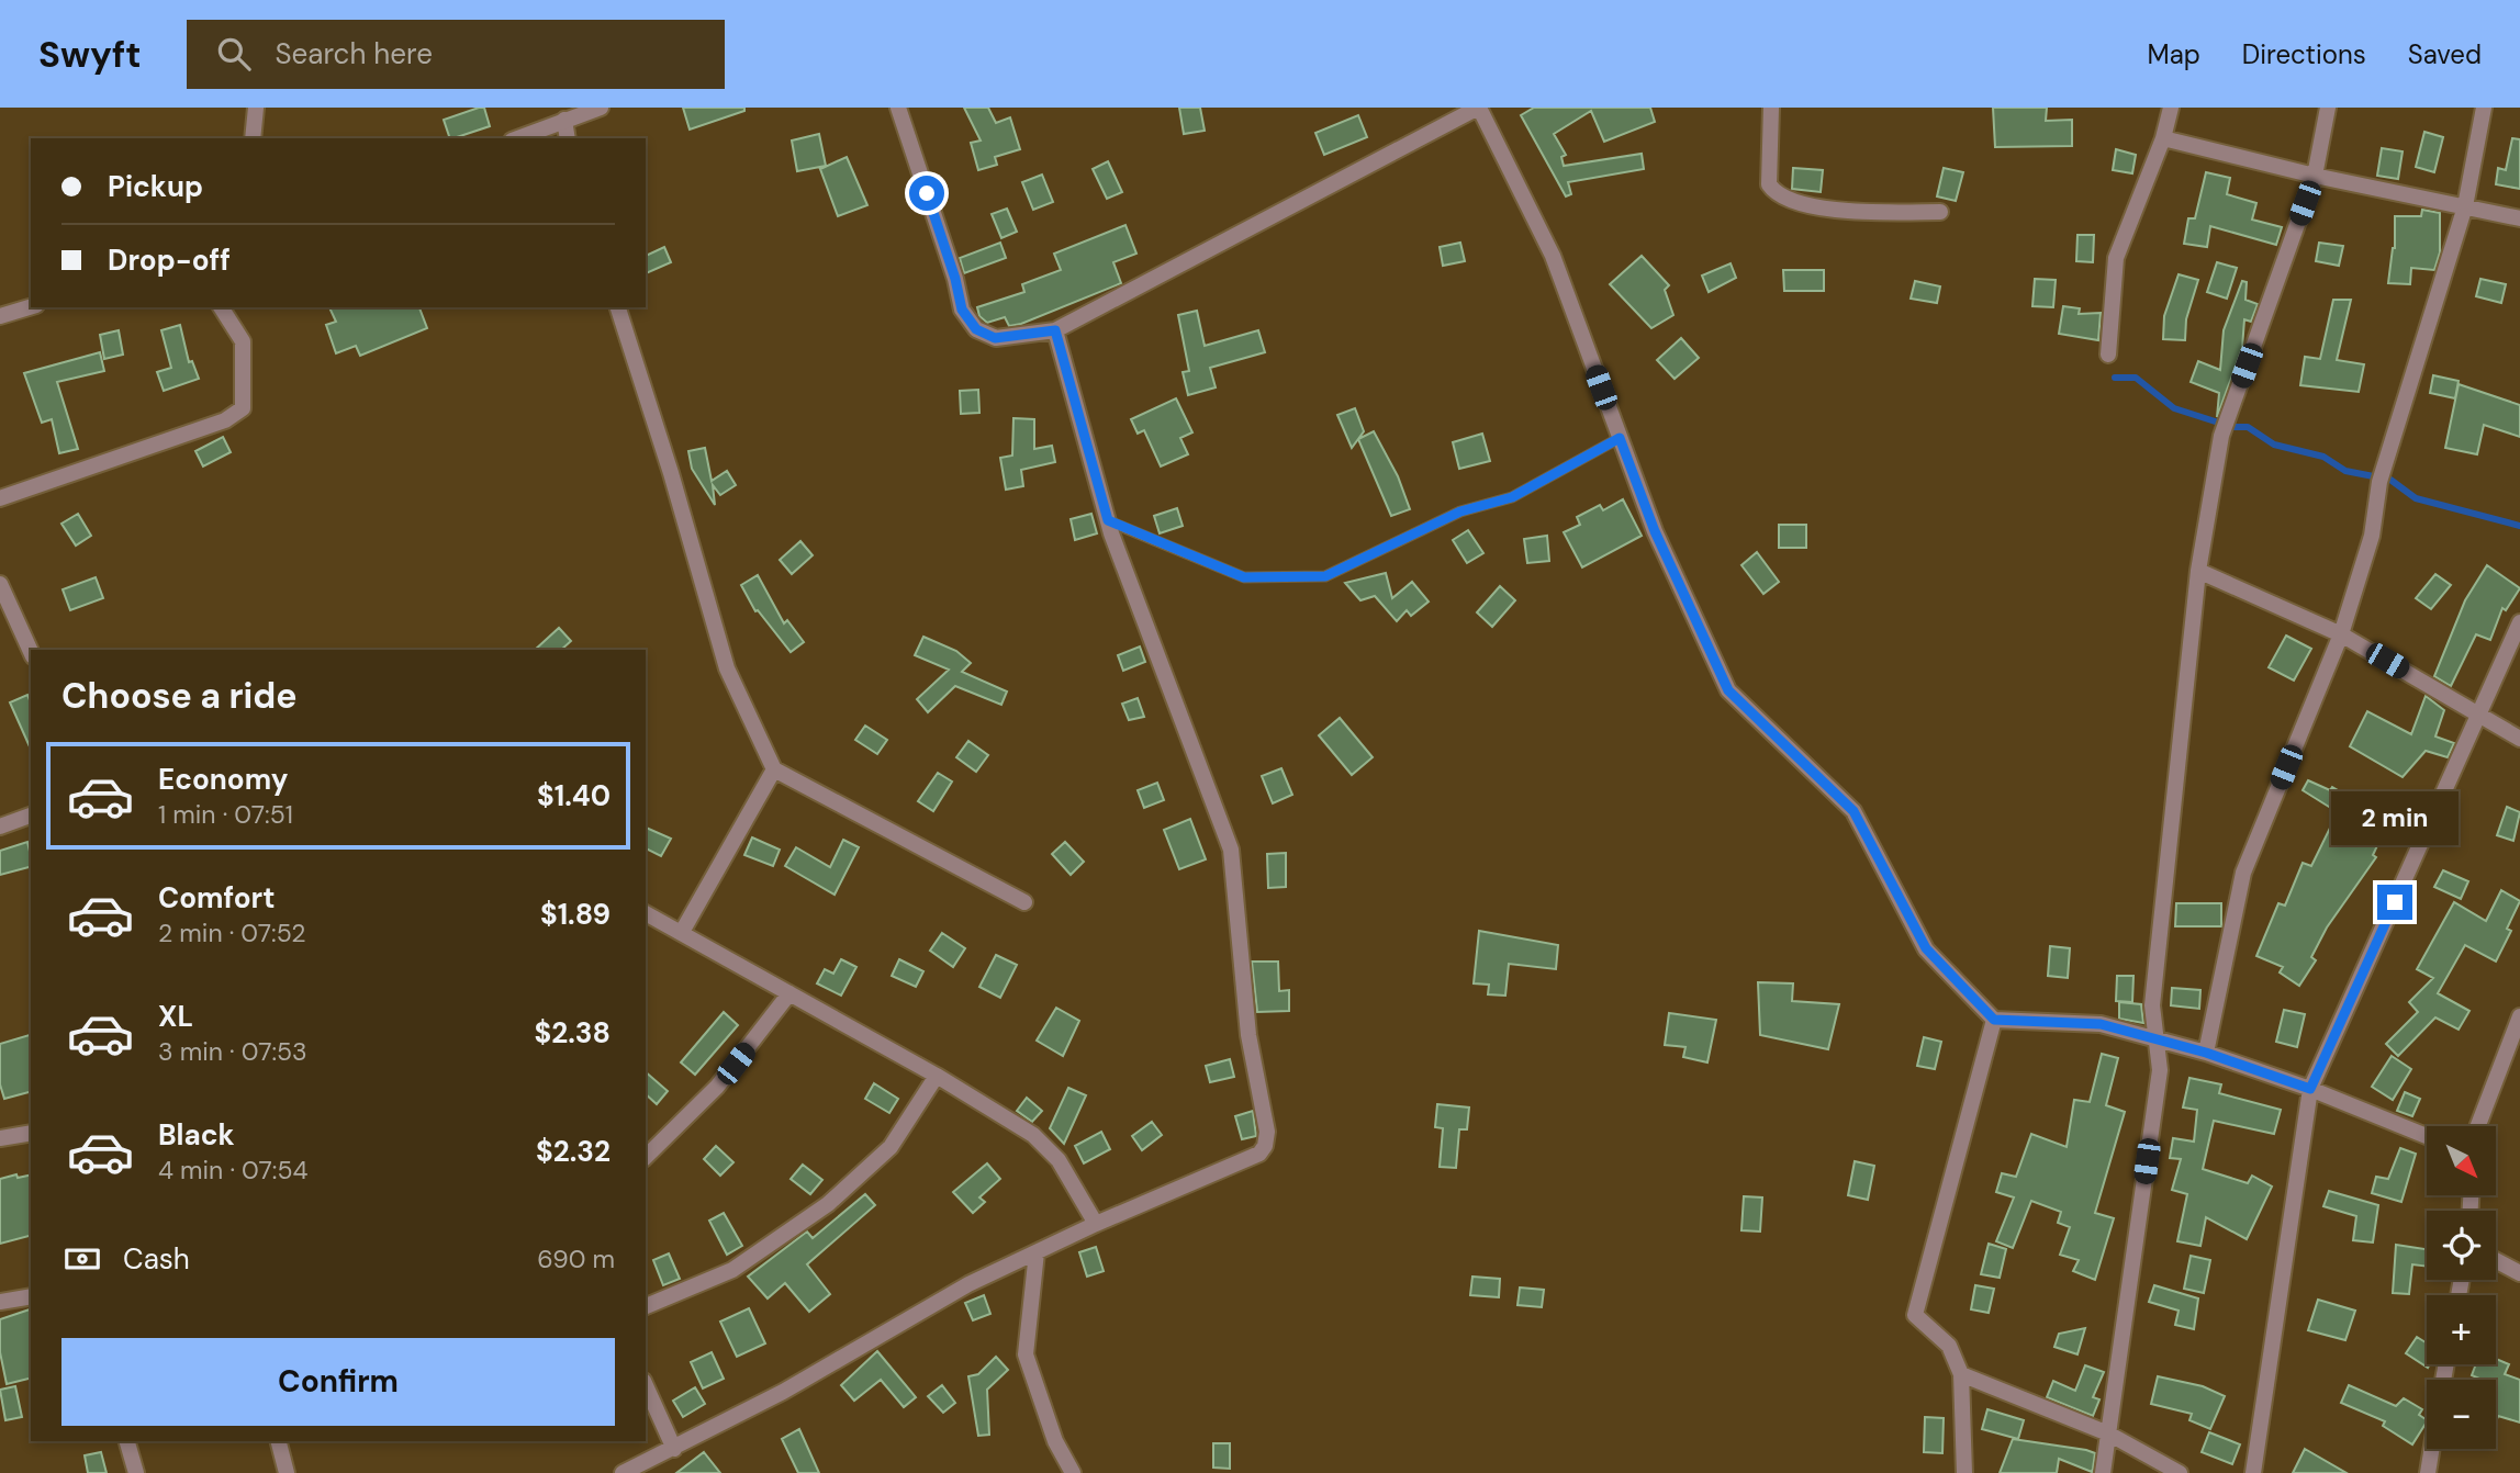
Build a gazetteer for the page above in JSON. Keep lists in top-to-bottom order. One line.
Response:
{"north":"bottom right","page":{"header":"Swyft","search":"Search here","nav":["Map","Directions","Saved"],"banner":["Pickup","Drop-off"],"heading":"Choose a ride","list":[{"name":"Economy","note":"1 min · 07:51","value":"$1.40"},{"name":"Comfort","note":"2 min · 07:52","value":"$1.89"},{"name":"XL","note":"3 min · 07:53","value":"$2.38"},{"name":"Black","note":"4 min · 07:54","value":"$2.32"}],"bubble":"2 min","map_buttons":["+","−"],"pay":["Cash","690 m"],"buttons":"Confirm"}}
